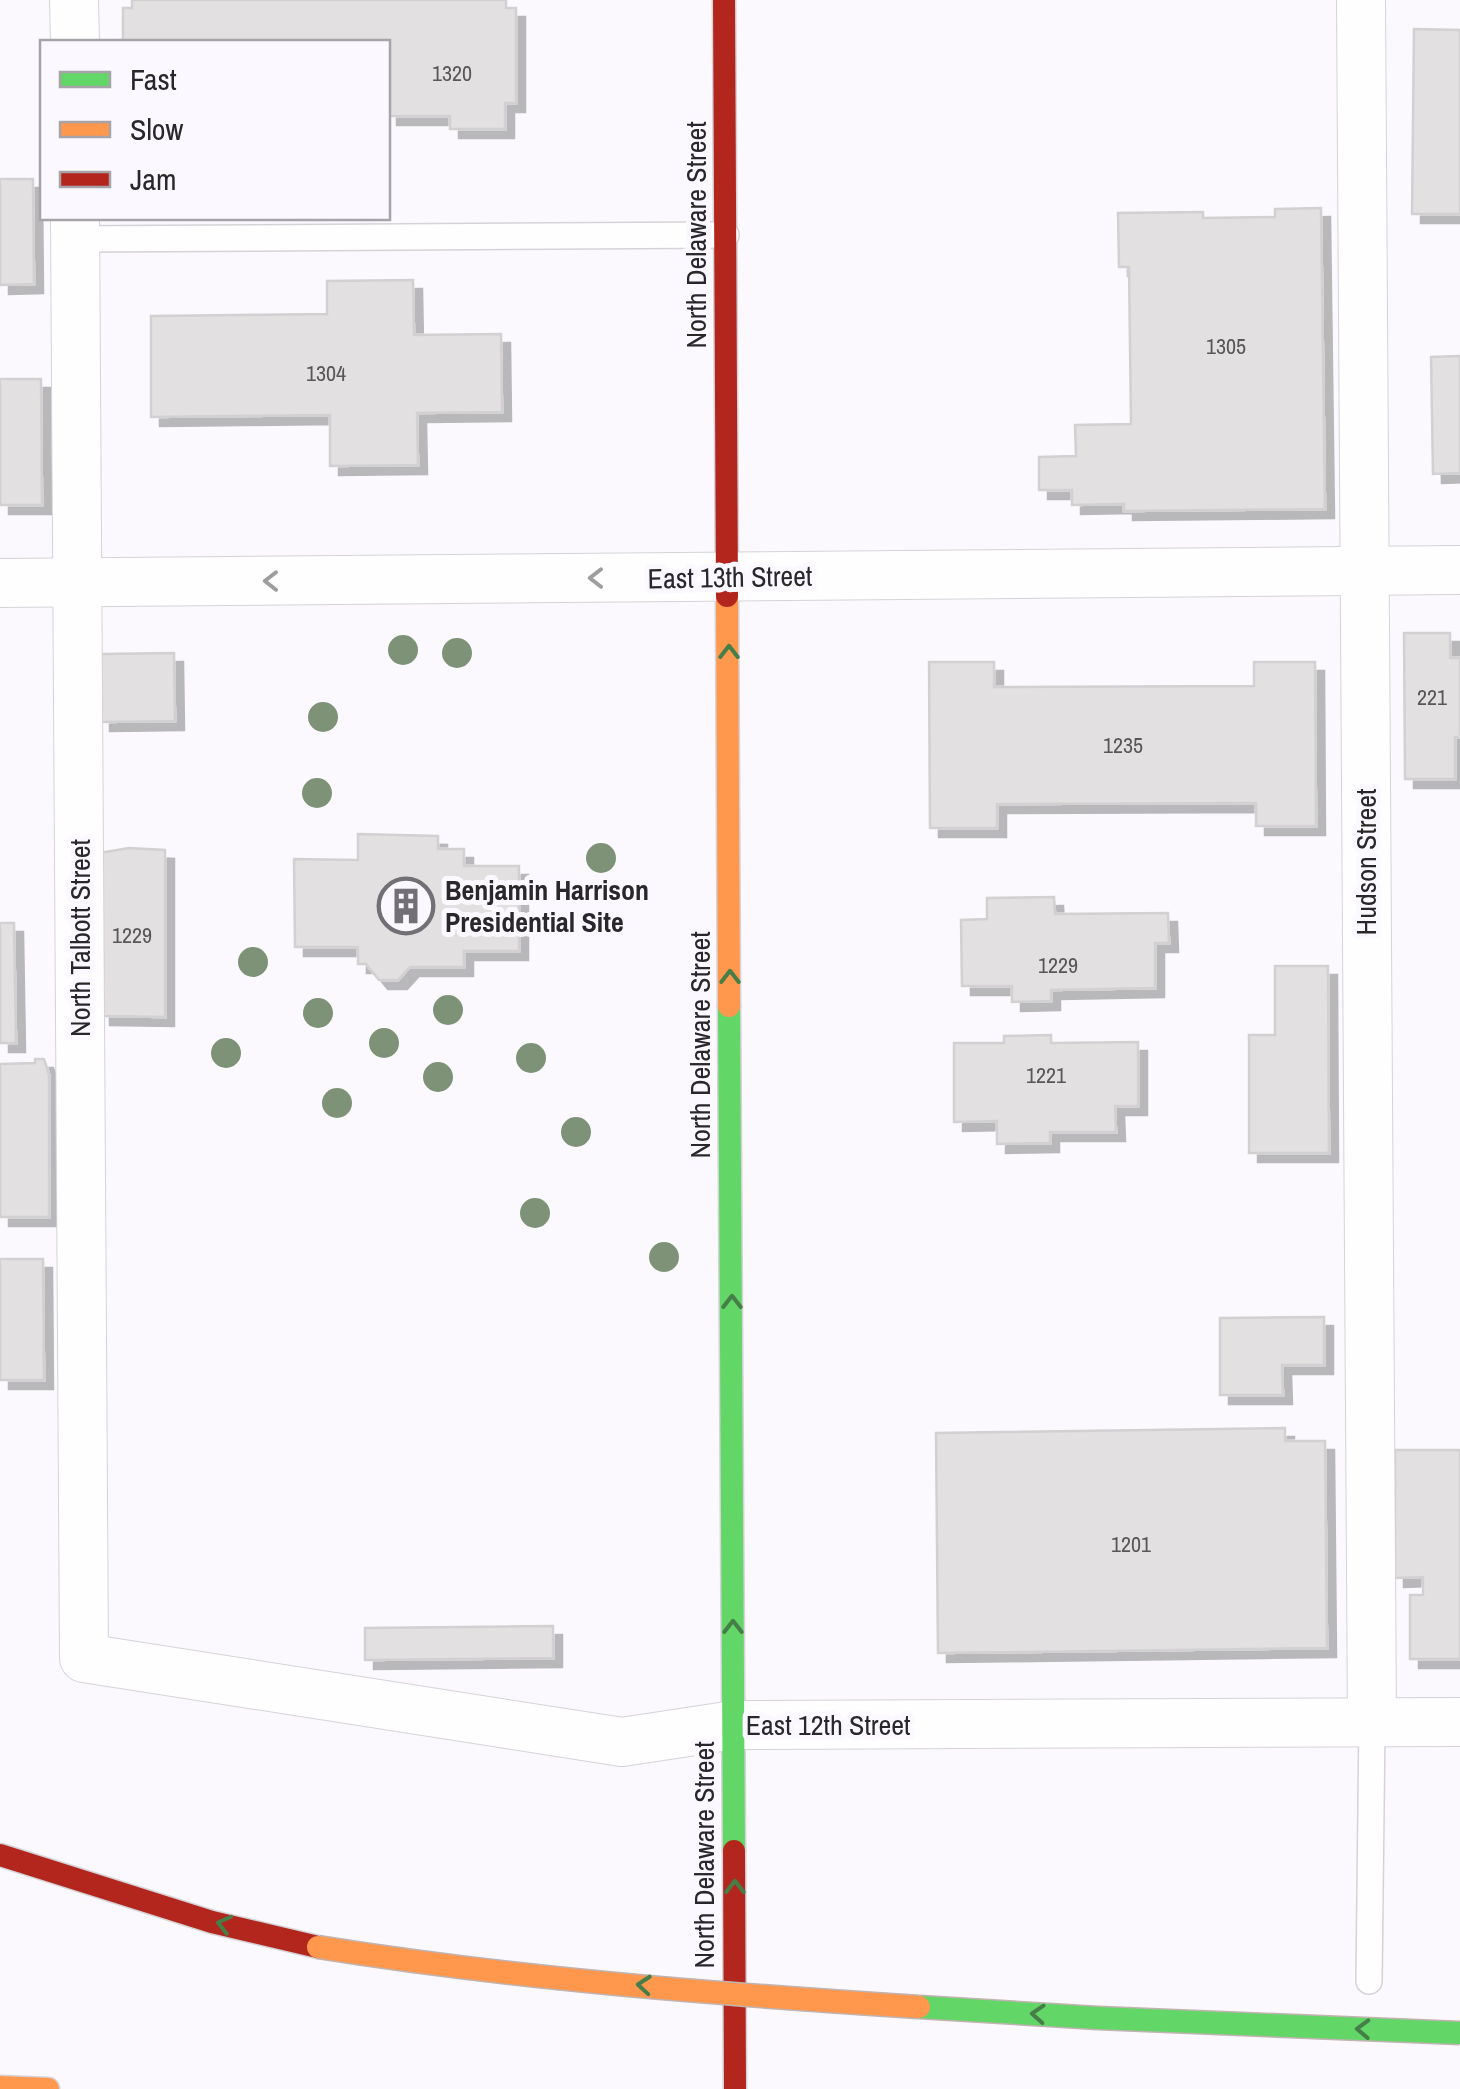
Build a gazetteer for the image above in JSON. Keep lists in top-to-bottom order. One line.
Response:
{"streets":{"main road":["North Delaware Street"],"street":["East 13th Street","Hudson Street","North Talbott Street","East 12th Street"]},"crossings":[["North Delaware Street","East 13th Street"],["North Delaware Street","East 12th Street"],["East 13th Street","Hudson Street"],["East 13th Street","North Talbott Street"],["Hudson Street","East 12th Street"],["North Talbott Street","East 12th Street"]],"one_way":["North Delaware Street","East 13th Street"],"places":{"building":["Benjamin Harrison Presidential Site"]},"house_numbers":["1320","1305","1304","221","1235","1229","1229","1221","1201"],"legend":["Fast","Slow","Jam"]}
